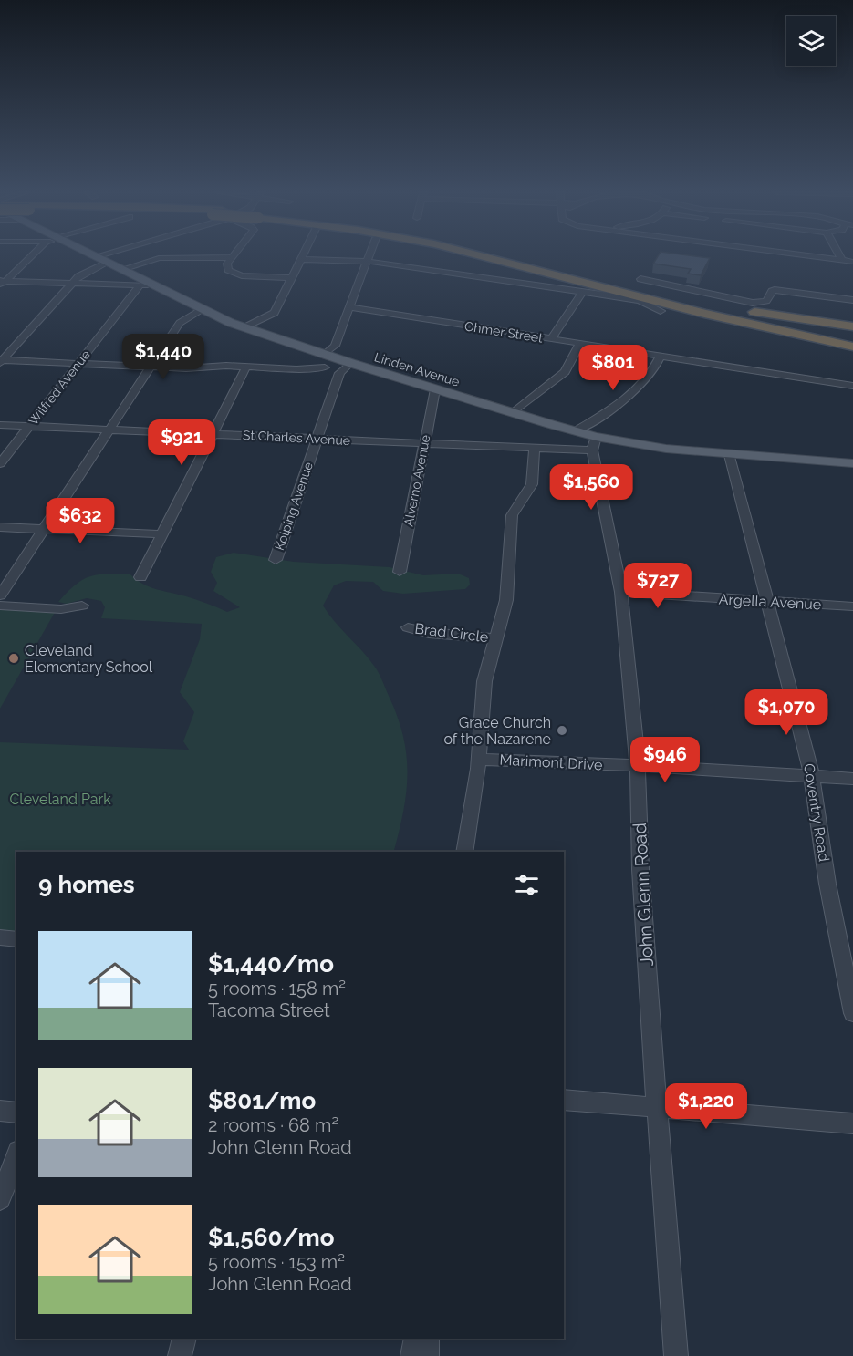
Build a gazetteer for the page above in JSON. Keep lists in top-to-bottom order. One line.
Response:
{"streets":{"main road":["Linden Avenue"],"street":["Ohmer Street","Wilfred Avenue","St Charles Avenue","Alverno Avenue","Kolping Avenue","Argella Avenue","Brad Circle","Marimont Drive","Coventry Road","John Glenn Road"]},"crossings":[["Linden Avenue","Alverno Avenue"],["Linden Avenue","Kolping Avenue"],["Linden Avenue","Coventry Road"],["Linden Avenue","John Glenn Road"],["Wilfred Avenue","St Charles Avenue"],["St Charles Avenue","Alverno Avenue"],["St Charles Avenue","Kolping Avenue"],["St Charles Avenue","John Glenn Road"],["Argella Avenue","Coventry Road"],["Argella Avenue","John Glenn Road"],["Marimont Drive","Coventry Road"],["Marimont Drive","John Glenn Road"]],"parks":["Cleveland Park"],"places":["Cleveland Elementary School","Grace Church of the Nazarene"],"page":{"price":["$1,440","$801","$921","$1,560","$632","$727","$1,070","$946","$1,220"],"heading":"9 homes","list":[{"name":"$1,440/mo","note":"5 rooms · 158 m² · Tacoma Street"},{"name":"$801/mo","note":"2 rooms · 68 m² · John Glenn Road"},{"name":"$1,560/mo","note":"5 rooms · 153 m² · John Glenn Road"}]}}
